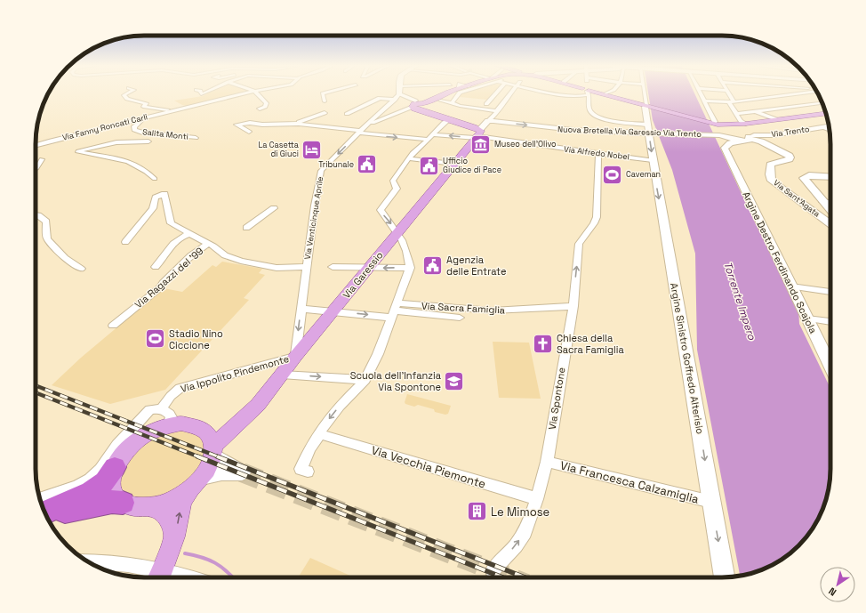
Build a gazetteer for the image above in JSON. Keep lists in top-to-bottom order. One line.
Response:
{"streets":{"main road":["Nuova Bretella Via Garessio Via Trento","Via Trento","Via Sant'Agata","Argine Destro Ferdinando Scajola","Via Garessio","Argine Sinistro Goffredo Alterisio"],"street":["Via Fanny Roncati Carli","Salita Monti","Via Alfredo Nobel","Via Venticinque Aprile","Via Ragazzi del '99","Via Sacra Famiglia","Via Ippolito Pindemonte","Via Spontone","Via Vecchia Piemonte","Via Francesca Calzamiglia"]},"crossings":[["Via Fanny Roncati Carli","Salita Monti"],["Nuova Bretella Via Garessio Via Trento","Argine Destro Ferdinando Scajola"],["Nuova Bretella Via Garessio Via Trento","Via Garessio"],["Nuova Bretella Via Garessio Via Trento","Argine Sinistro Goffredo Alterisio"],["Via Trento","Via Sant'Agata"],["Via Alfredo Nobel","Via Garessio"],["Via Alfredo Nobel","Argine Sinistro Goffredo Alterisio"],["Via Alfredo Nobel","Via Spontone"],["Via Venticinque Aprile","Via Garessio"],["Via Venticinque Aprile","Via Ippolito Pindemonte"],["Via Garessio","Via Ippolito Pindemonte"],["Via Sacra Famiglia","Via Spontone"],["Argine Sinistro Goffredo Alterisio","Via Francesca Calzamiglia"],["Via Spontone","Via Vecchia Piemonte"],["Via Spontone","Via Francesca Calzamiglia"]],"one_way":["Nuova Bretella Via Garessio Via Trento","Via Venticinque Aprile","Argine Sinistro Goffredo Alterisio","Via Spontone"],"water":["Torrente Impero"],"places":{"museum":["Museo dell'Olivo"],"hotel":["La Casetta di Giuci"],"public building":["Tribunale","Ufficio Giudice di Pace","Agenzia delle Entrate"],"sports":["Caveman","Stadio Nino Ciccione"],"church":["Chiesa della Sacra Famiglia"],"school or university":["Scuola dell'Infanzia Via Spontone"],"building":["Le Mimose"]},"north":"bottom left"}
